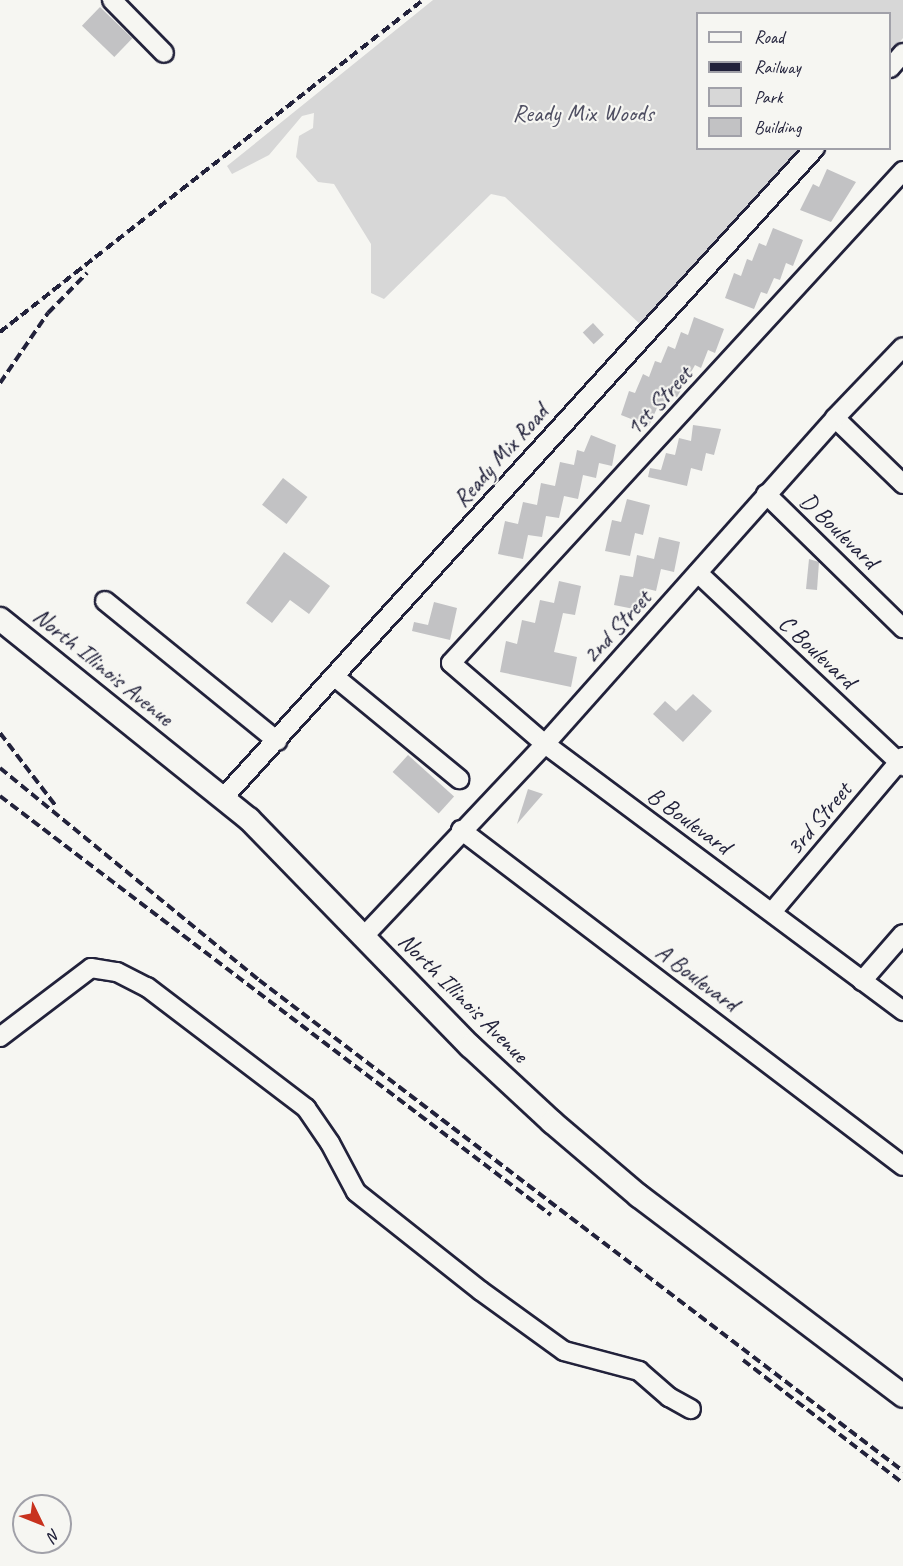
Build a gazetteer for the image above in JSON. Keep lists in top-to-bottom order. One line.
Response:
{"streets":{"main road":["North Illinois Avenue"],"street":["1st Street","Ready Mix Road","D Boulevard","2nd Street","C Boulevard","3rd Street","B Boulevard","A Boulevard"]},"crossings":[["1st Street","B Boulevard"],["Ready Mix Road","North Illinois Avenue"],["D Boulevard","2nd Street"],["2nd Street","C Boulevard"],["2nd Street","North Illinois Avenue"],["2nd Street","B Boulevard"],["2nd Street","A Boulevard"],["C Boulevard","3rd Street"],["3rd Street","B Boulevard"]],"parks":["Ready Mix Woods"],"legend":["Road","Railway","Park","Building"],"north":"bottom right"}
